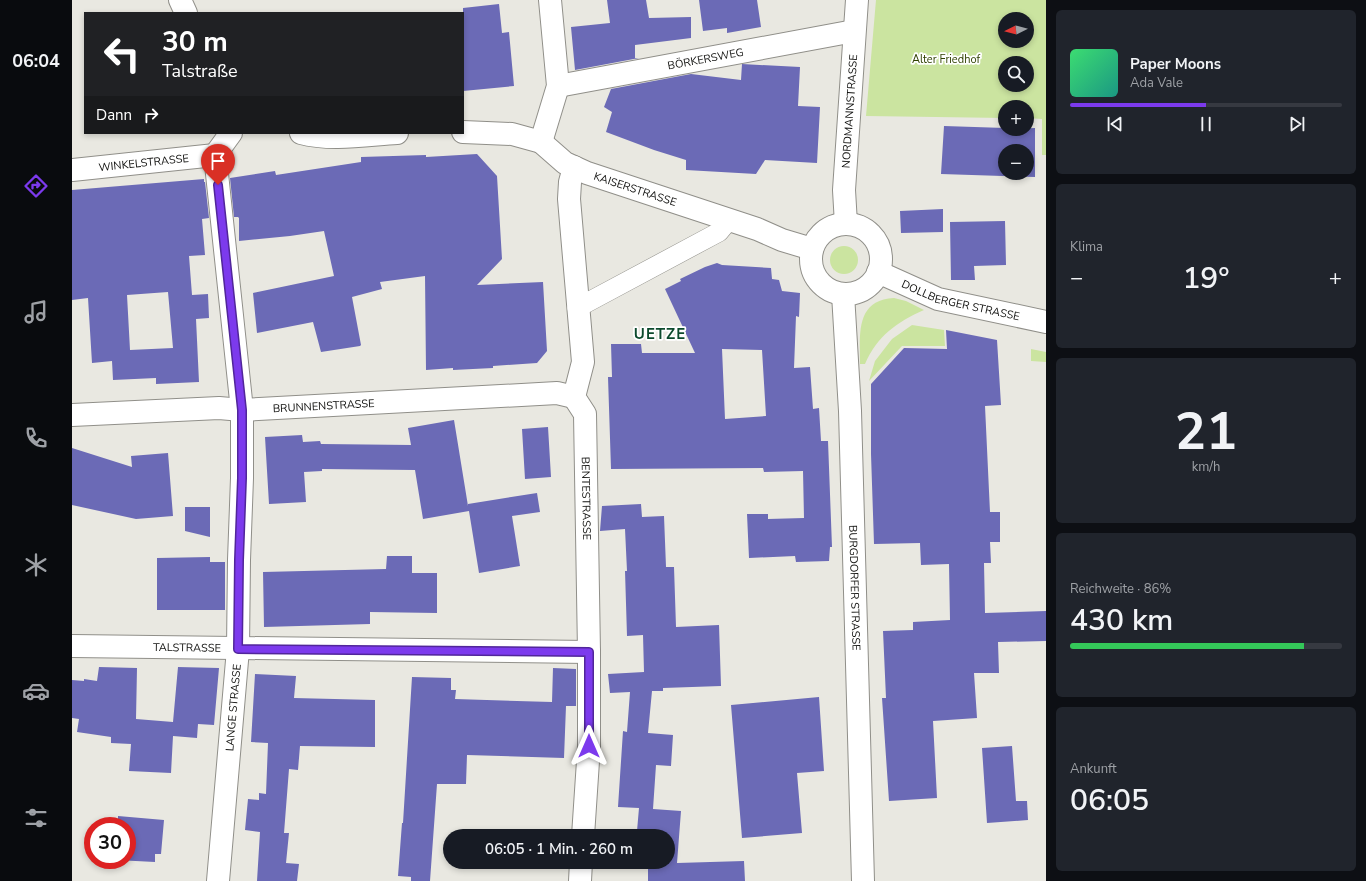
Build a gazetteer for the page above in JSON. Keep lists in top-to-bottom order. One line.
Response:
{"streets":{"street":["BÖRKERSWEG","NORDMANNSTRASSE","WINKELSTRASSE","KAISERSTRASSE","DOLLBERGER STRASSE","BRUNNENSTRASSE","BENTESTRASSE","BURGDORFER STRASSE","TALSTRASSE","LANGE STRASSE"]},"crossings":[["BÖRKERSWEG","NORDMANNSTRASSE"],["NORDMANNSTRASSE","KAISERSTRASSE"],["NORDMANNSTRASSE","DOLLBERGER STRASSE"],["NORDMANNSTRASSE","BURGDORFER STRASSE"],["WINKELSTRASSE","LANGE STRASSE"],["KAISERSTRASSE","DOLLBERGER STRASSE"],["KAISERSTRASSE","BURGDORFER STRASSE"],["DOLLBERGER STRASSE","BURGDORFER STRASSE"],["BRUNNENSTRASSE","BENTESTRASSE"],["BRUNNENSTRASSE","LANGE STRASSE"],["BENTESTRASSE","TALSTRASSE"],["TALSTRASSE","LANGE STRASSE"]],"districts":["UETZE"],"parks":["Alter Friedhof"],"north":"left","page":{"tabs":"06:04","map_buttons":["+","−"],"turn":["30 m","Talstraße"],"song":["Paper Moons","Ada Vale"],"then":"Dann","tile":["Klima",["21","km/h"],["Reichweite · 86%","430 km"],["Ankunft","06:05"]],"heat":["−","19°","+"],"limit":"30","trip":"06:05 · 1 Min. · 260 m"}}
